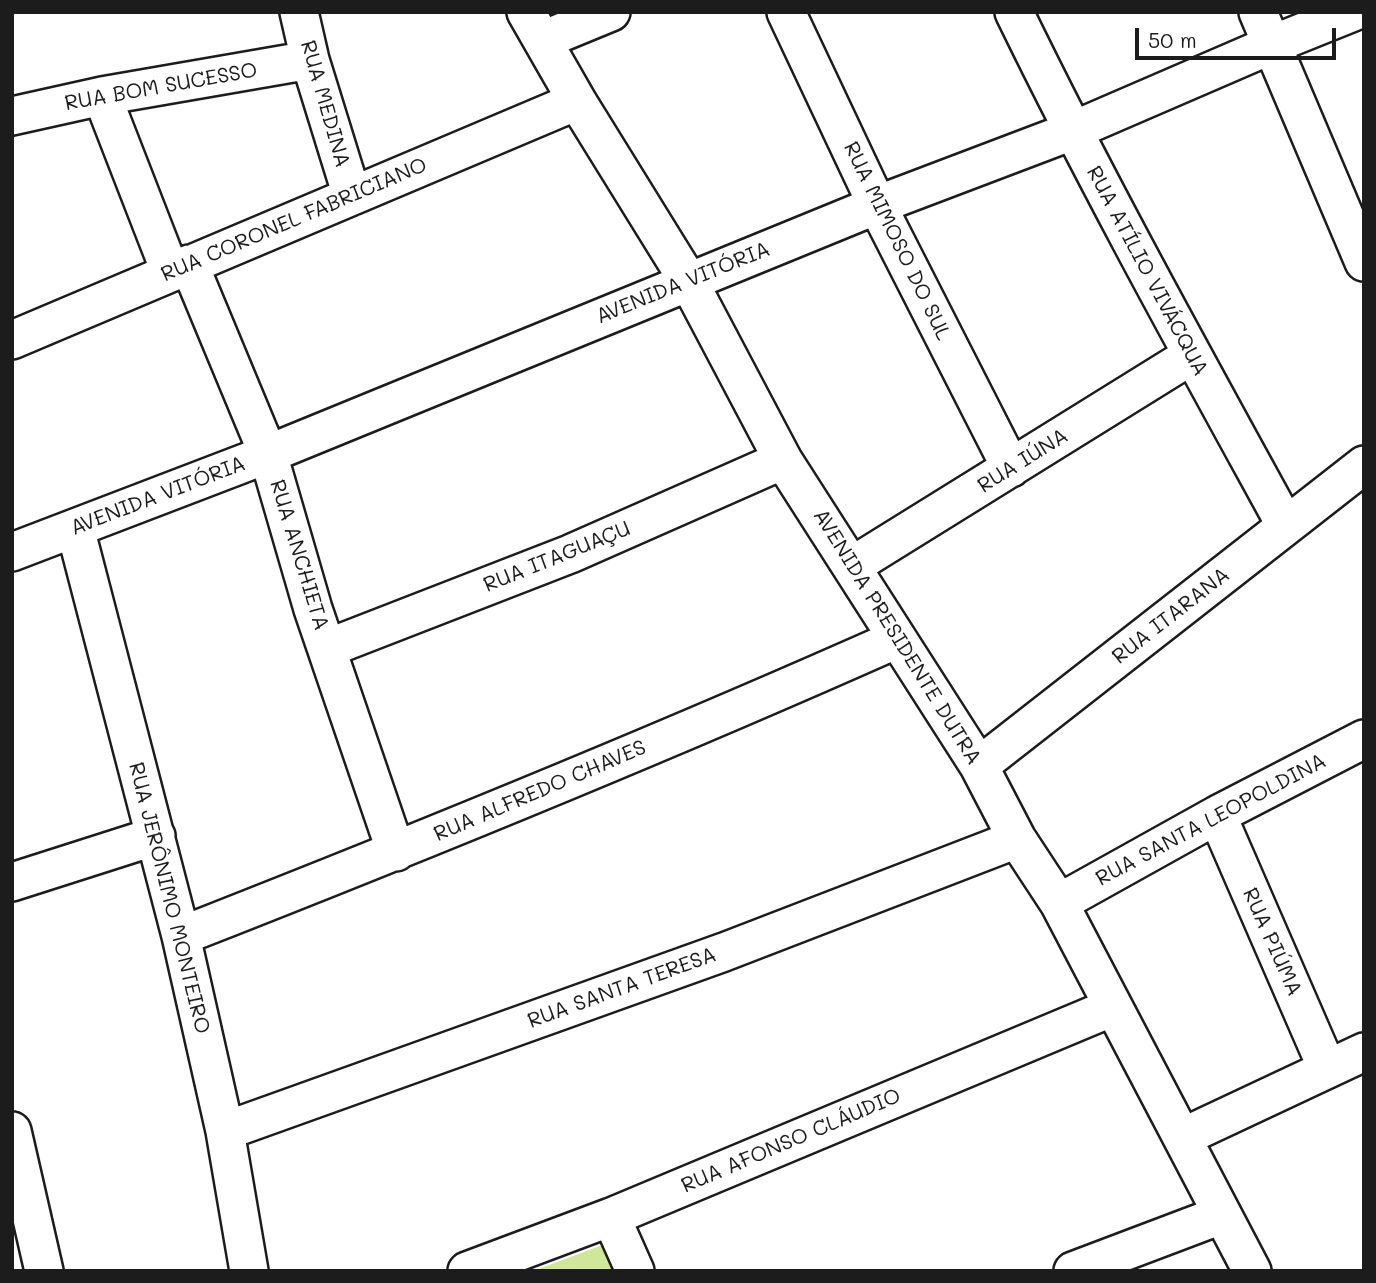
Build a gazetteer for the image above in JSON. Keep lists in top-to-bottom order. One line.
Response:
{"streets":{"street":["RUA BOM SUCESSO","RUA MEDINA","RUA CORONEL FABRICIANO","RUA MIMOSO DO SUL","RUA ATÍLIO VIVÁCQUA","AVENIDA VITÓRIA","RUA IÚNA","RUA ANCHIETA","RUA ITAGUAÇU","RUA ITARANA","AVENIDA PRESIDENTE DUTRA","RUA ALFREDO CHAVES","RUA SANTA LEOPOLDINA","RUA JERÔNIMO MONTEIRO","RUA PIÚMA","RUA SANTA TERESA","RUA AFONSO CLÁUDIO"]},"crossings":[["RUA BOM SUCESSO","RUA MEDINA"],["RUA BOM SUCESSO","RUA ANCHIETA"],["RUA MEDINA","RUA CORONEL FABRICIANO"],["RUA CORONEL FABRICIANO","RUA ANCHIETA"],["RUA CORONEL FABRICIANO","AVENIDA PRESIDENTE DUTRA"],["RUA MIMOSO DO SUL","AVENIDA VITÓRIA"],["RUA MIMOSO DO SUL","RUA IÚNA"],["RUA ATÍLIO VIVÁCQUA","AVENIDA VITÓRIA"],["RUA ATÍLIO VIVÁCQUA","RUA IÚNA"],["RUA ATÍLIO VIVÁCQUA","RUA ITARANA"],["AVENIDA VITÓRIA","RUA ANCHIETA"],["AVENIDA VITÓRIA","AVENIDA PRESIDENTE DUTRA"],["AVENIDA VITÓRIA","RUA JERÔNIMO MONTEIRO"],["RUA IÚNA","AVENIDA PRESIDENTE DUTRA"],["RUA ANCHIETA","RUA ITAGUAÇU"],["RUA ANCHIETA","RUA ALFREDO CHAVES"],["RUA ITAGUAÇU","AVENIDA PRESIDENTE DUTRA"],["RUA ITARANA","AVENIDA PRESIDENTE DUTRA"],["AVENIDA PRESIDENTE DUTRA","RUA ALFREDO CHAVES"],["AVENIDA PRESIDENTE DUTRA","RUA SANTA LEOPOLDINA"],["AVENIDA PRESIDENTE DUTRA","RUA SANTA TERESA"],["AVENIDA PRESIDENTE DUTRA","RUA AFONSO CLÁUDIO"],["RUA ALFREDO CHAVES","RUA JERÔNIMO MONTEIRO"],["RUA SANTA LEOPOLDINA","RUA PIÚMA"],["RUA JERÔNIMO MONTEIRO","RUA SANTA TERESA"]],"scale_bar":"50 m"}
